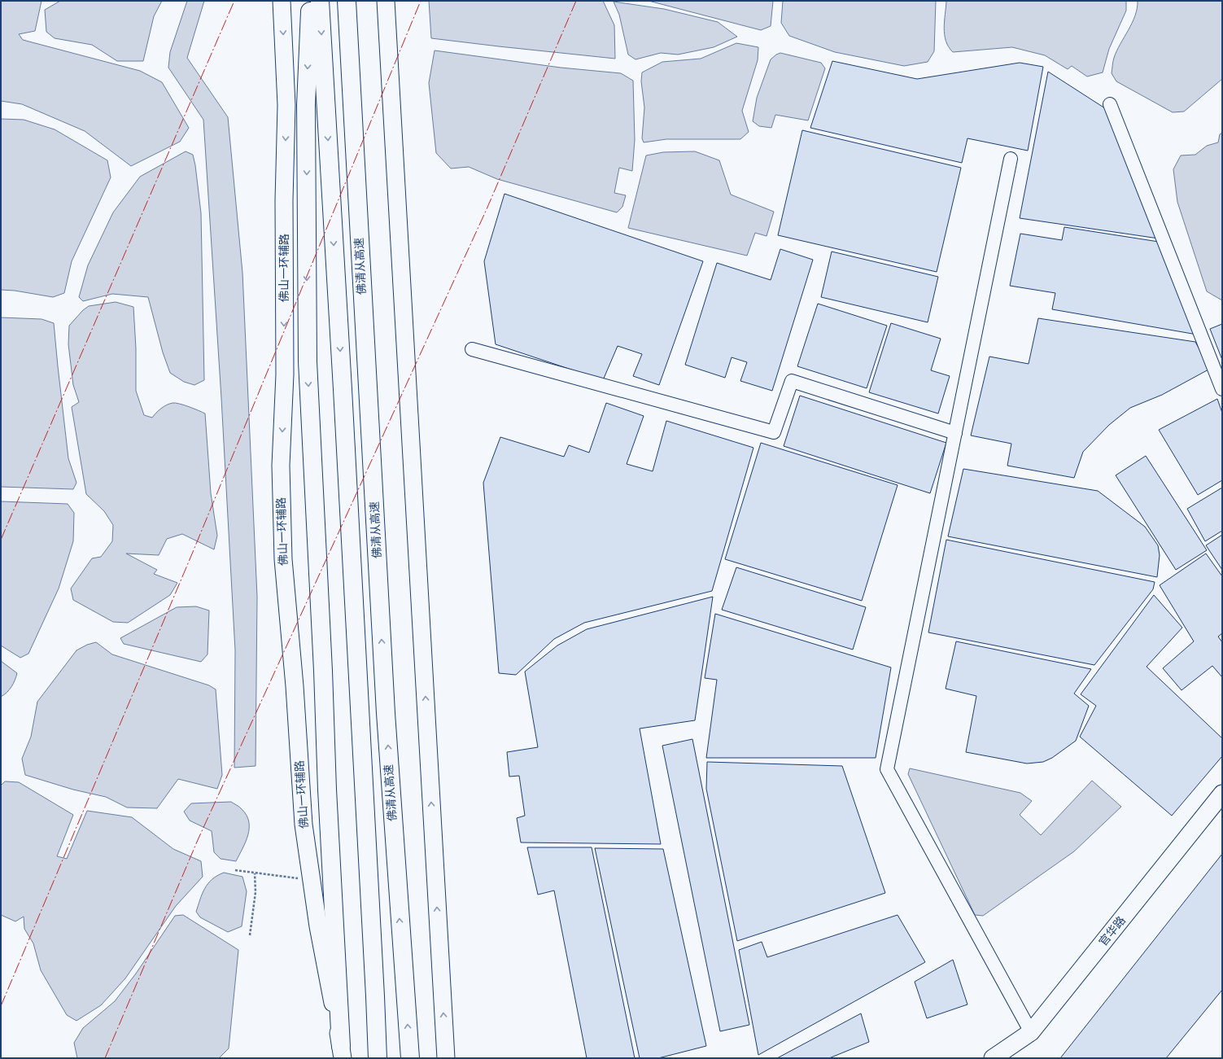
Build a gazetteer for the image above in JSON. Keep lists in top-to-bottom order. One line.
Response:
{"streets":{"highway":["佛清从高速"],"main road":["佛山一环辅路","官华路"]}}
